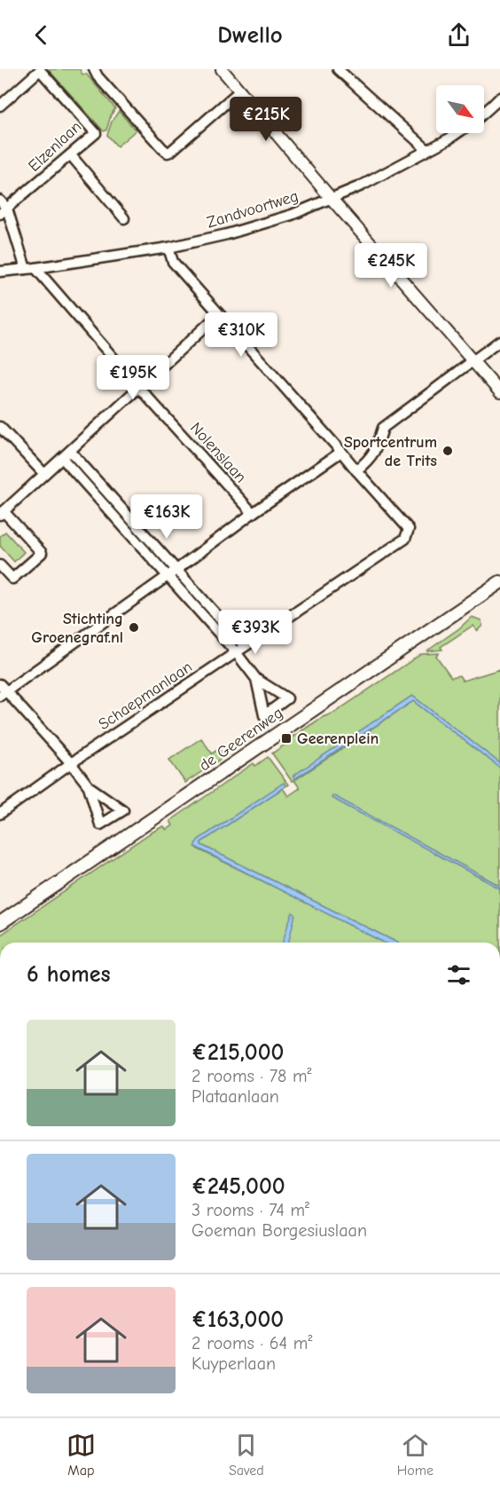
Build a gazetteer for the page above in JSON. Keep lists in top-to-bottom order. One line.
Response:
{"streets":{"main road":["de Geerenweg"],"street":["Elzenlaan","Zandvoortweg","Nolenslaan","Schaepmanlaan"]},"crossings":[["Zandvoortweg","Nolenslaan"]],"places":{"other":["Sportcentrum de Trits","Stichting Groenegraf.nl"],"transit":["Geerenplein"]},"north":"bottom right","page":{"header":"Dwello","price":["€215K","€245K","€310K","€195K","€163K","€393K"],"heading":"6 homes","list":[{"name":"€215,000","note":"2 rooms · 78 m² · Plataanlaan"},{"name":"€245,000","note":"3 rooms · 74 m² · Goeman Borgesiuslaan"},{"name":"€163,000","note":"2 rooms · 64 m² · Kuyperlaan"}],"tabs":["Map","Saved","Home"]}}
